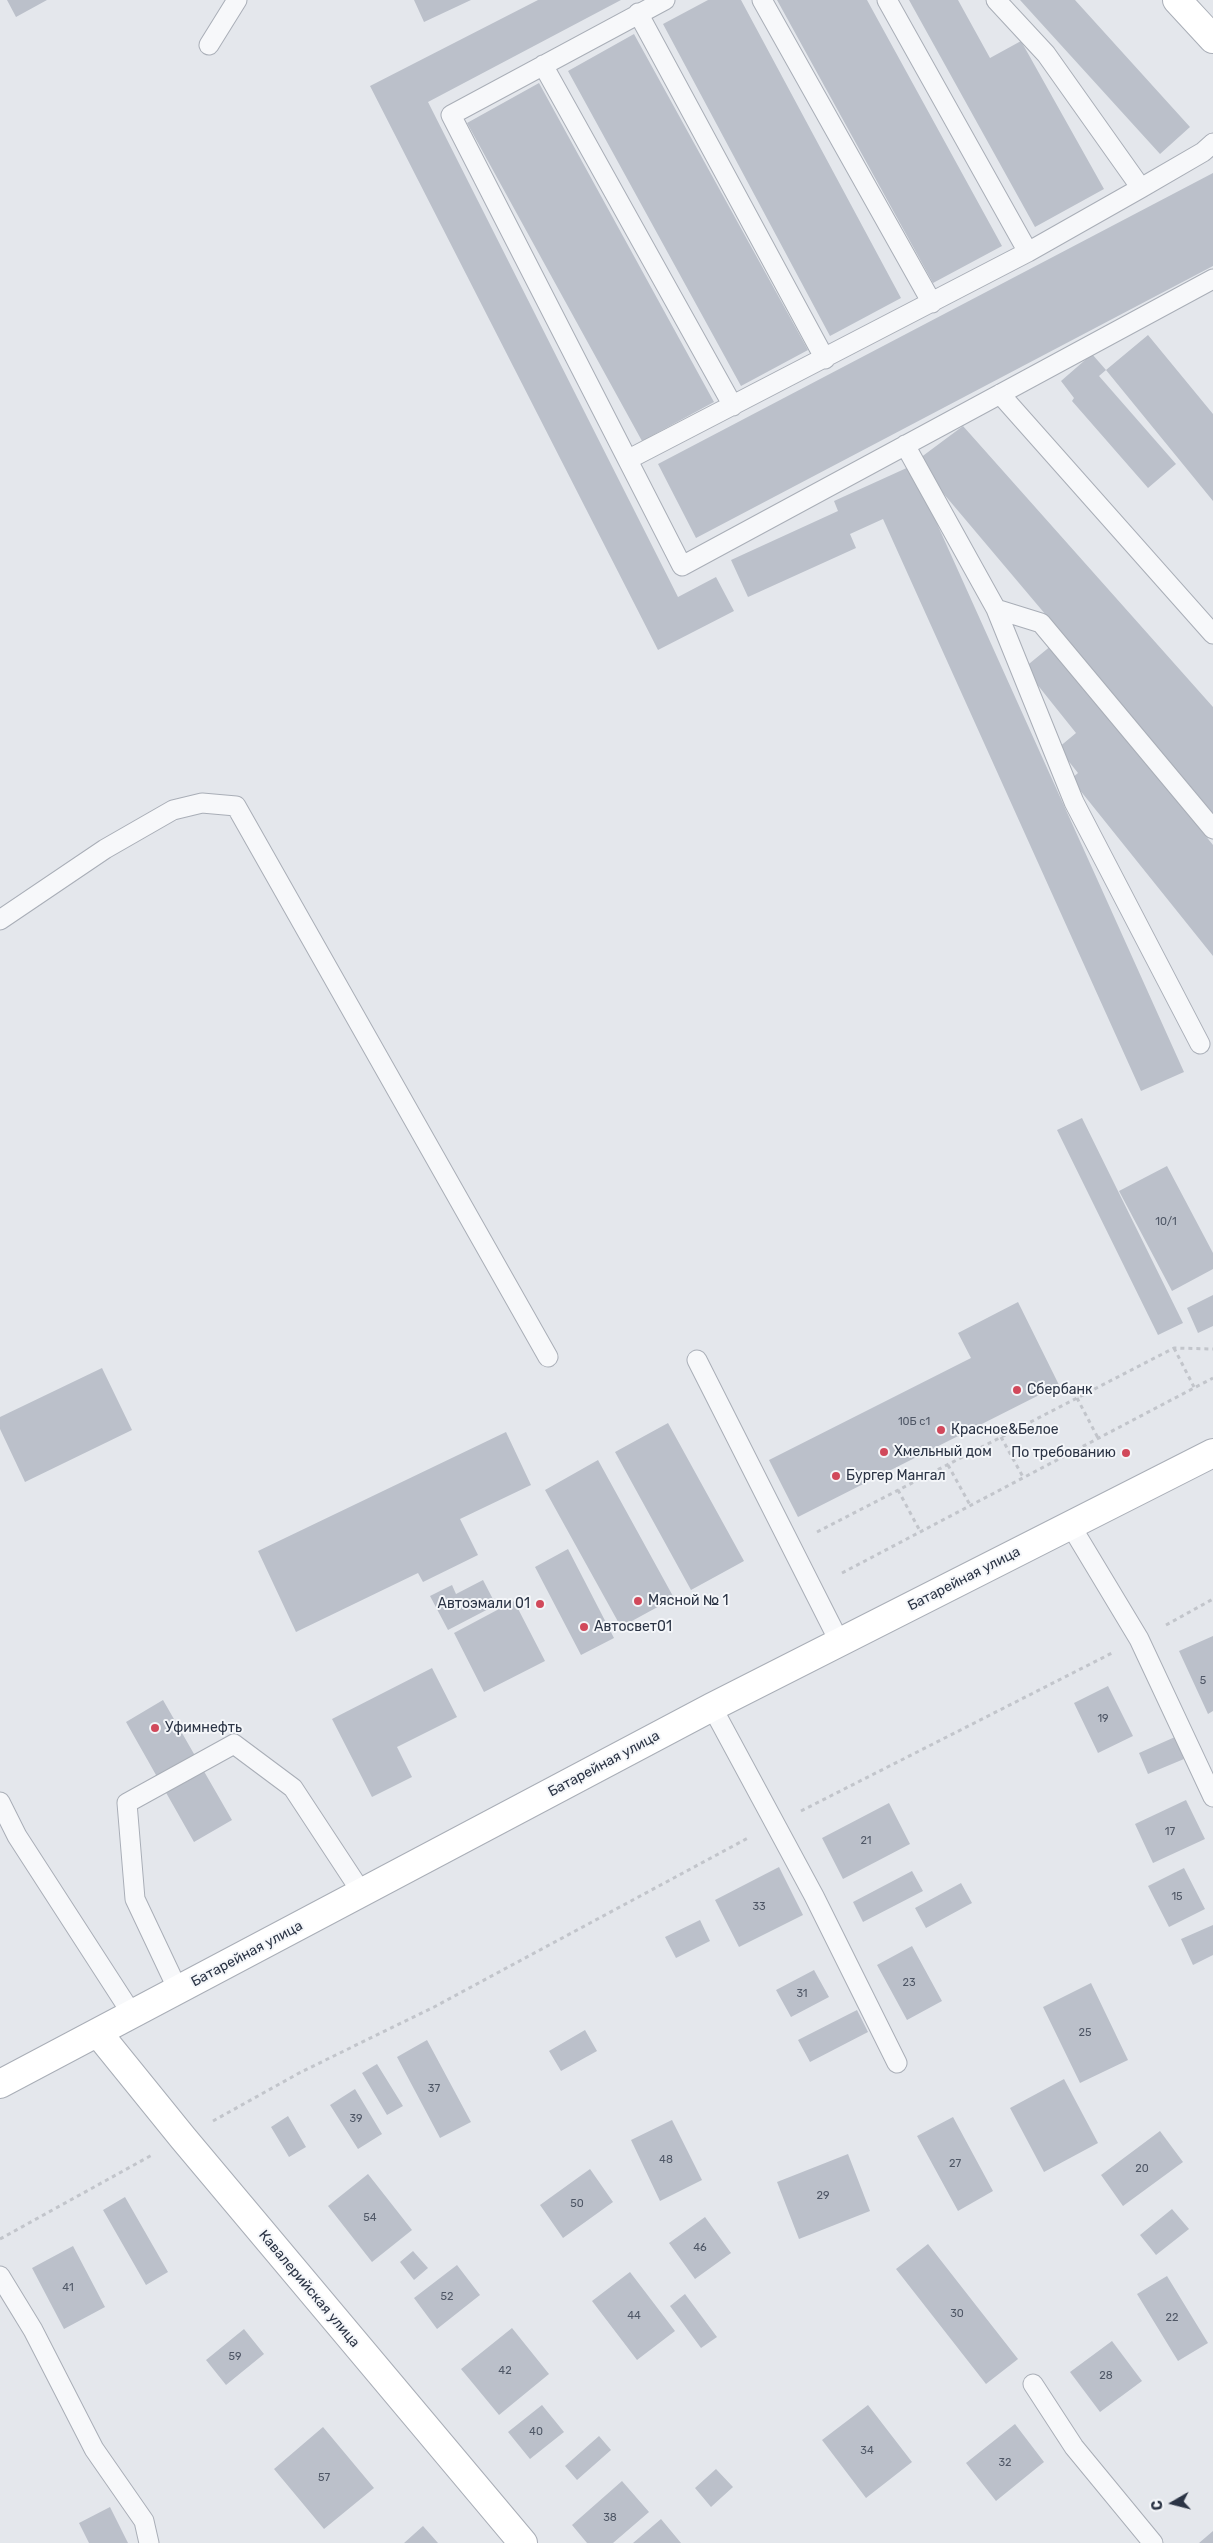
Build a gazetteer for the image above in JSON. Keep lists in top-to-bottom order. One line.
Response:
{"streets":{"main road":["Батарейная улица","Кавалерийская улица"]},"crossings":[["Батарейная улица","Кавалерийская улица"]],"places":["Сбербанк","Красное&Белое","Хмельный дом","По требованию","Бургер Мангал","Мясной № 1","Автоэмали 01","Автосвет01","Уфимнефть"],"house_numbers":["10/1","10Б с1","5","19","17","21","15","33","23","31","25","37","39","48","27","20","29","50","54","46","41","52","30","44","22","59","42","28","40","34","32","57","38"],"north":"left"}
